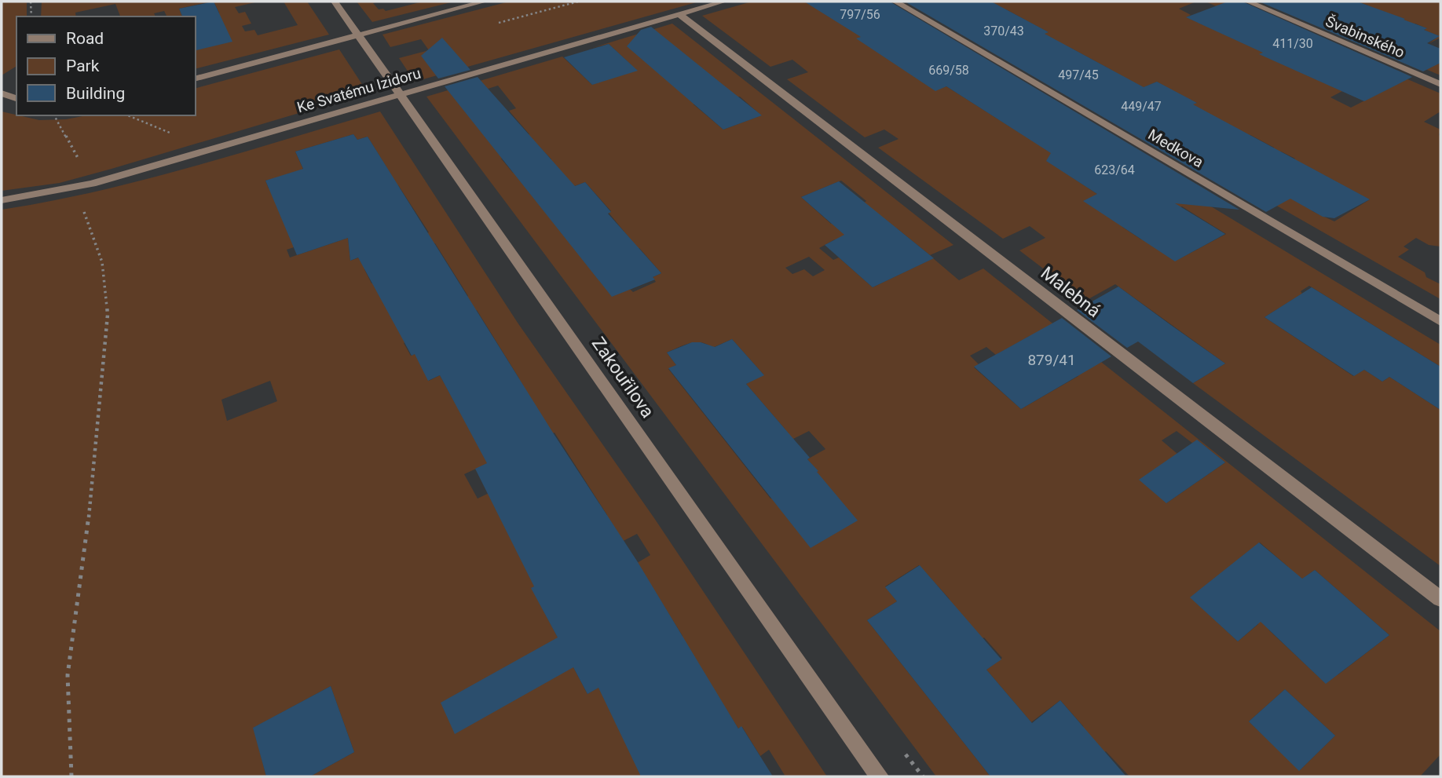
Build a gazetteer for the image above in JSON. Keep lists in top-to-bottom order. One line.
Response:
{"streets":{"street":["Švabinského","Ke Svatému Izidoru","Medkova","Malebná","Zakouřilova"]},"crossings":[["Ke Svatému Izidoru","Malebná"],["Ke Svatému Izidoru","Zakouřilova"]],"house_numbers":["797/56","370/43","411/30","669/58","497/45","449/47","623/64","879/41"],"legend":["Road","Park","Building"]}
